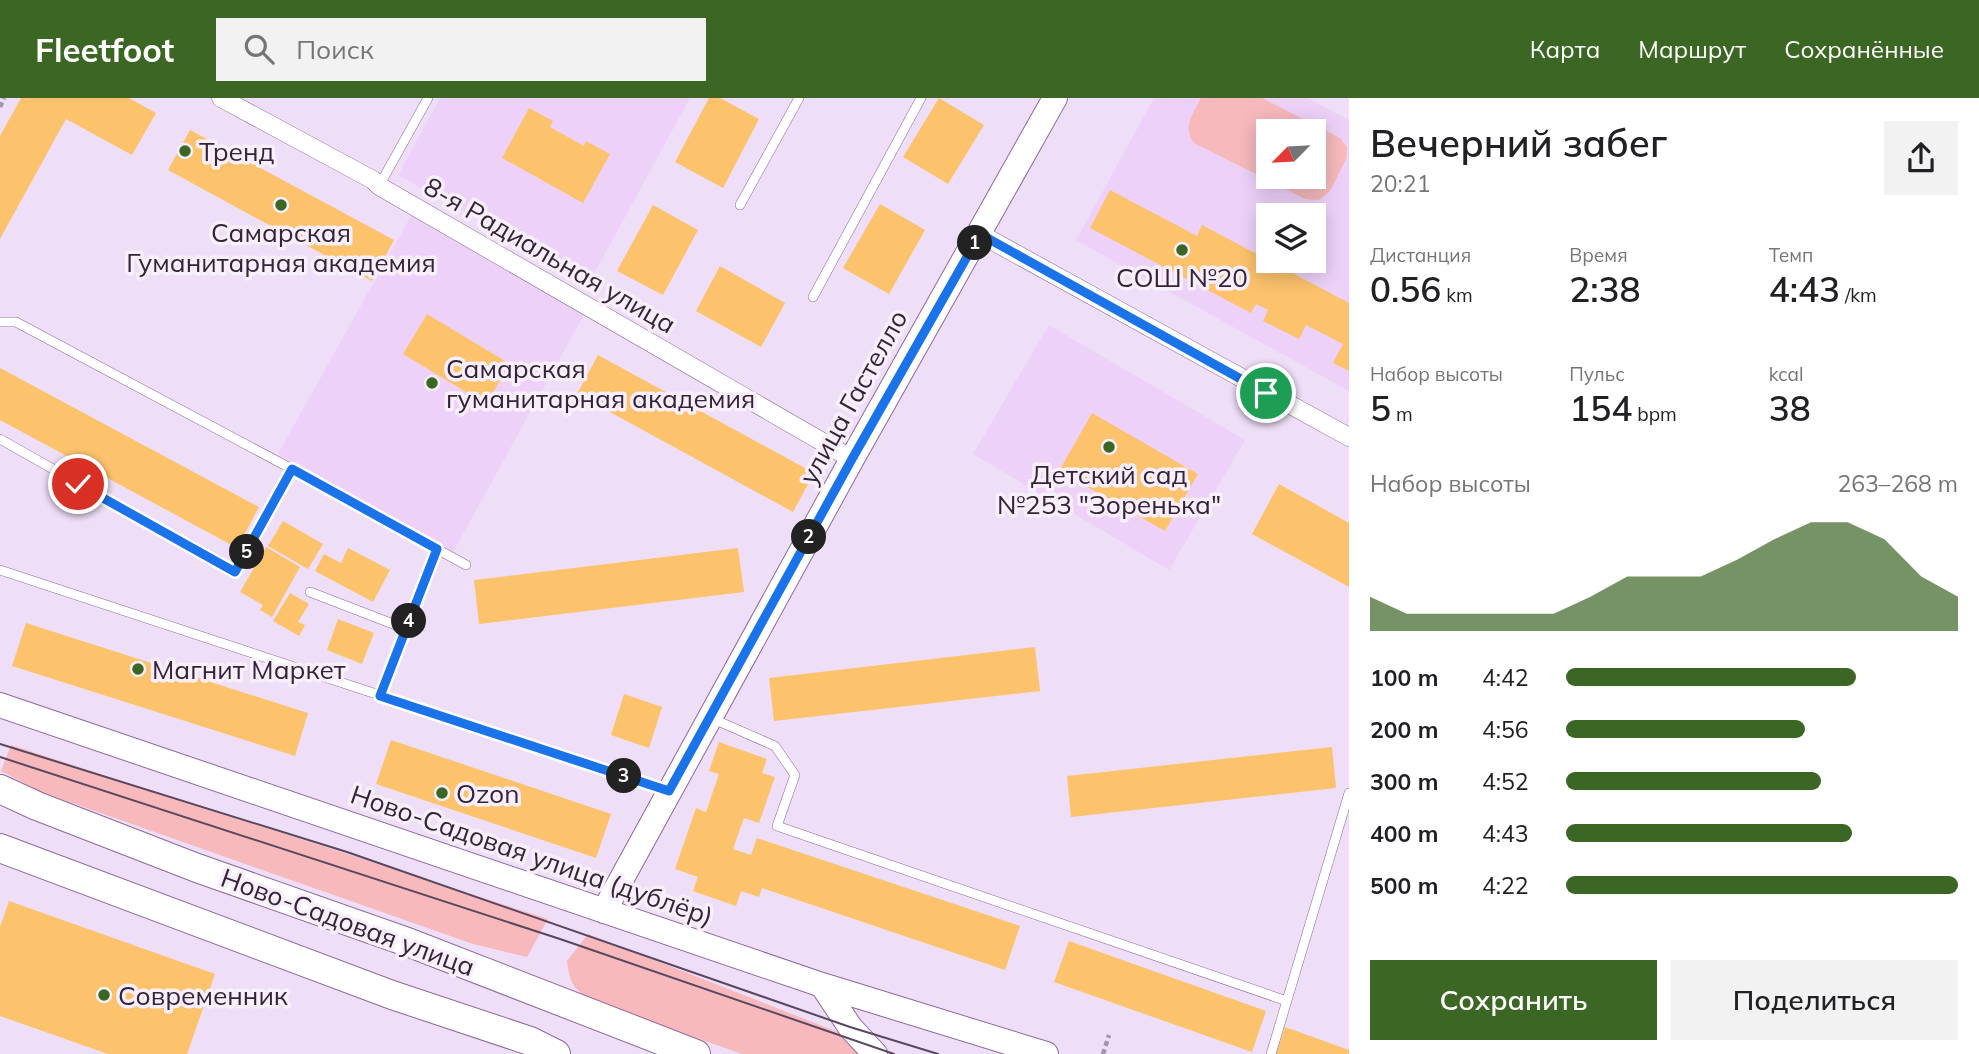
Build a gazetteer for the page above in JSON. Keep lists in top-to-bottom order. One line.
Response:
{"streets":{"main road":["Ново-Садовая улица"],"street":["8-я Радиальная улица","улица Гастелло","Ново-Садовая улица (дублёр)"]},"crossings":[["8-я Радиальная улица","улица Гастелло"],["улица Гастелло","Ново-Садовая улица (дублёр)"]],"places":["Тренд","Самарская Гуманитарная академия","СОШ №20","Самарская гуманитарная академия","Детский сад №253 \"Зоренька\"","Магнит Маркет","Ozon","Современник"],"north":"bottom left","page":{"header":"Fleetfoot","search":"Поиск","nav":["Карта","Маршрут","Сохранённые"],"heading":["Вечерний забег","20:21"],"stats":[["Дистанция","0.56 km"],["Время","2:38"],["Темп","4:43 /km"],["Набор высоты","5 m"],["Пульс","154 bpm"],["kcal","38"]],"pins":["1","2","5","4","3"],"chart":["Набор высоты","263–268 m"],"list":[{"name":"100 m","note":"4:42"},{"name":"200 m","note":"4:56"},{"name":"300 m","note":"4:52"},{"name":"400 m","note":"4:43"},{"name":"500 m","note":"4:22"}],"buttons":["Сохранить","Поделиться"]}}
